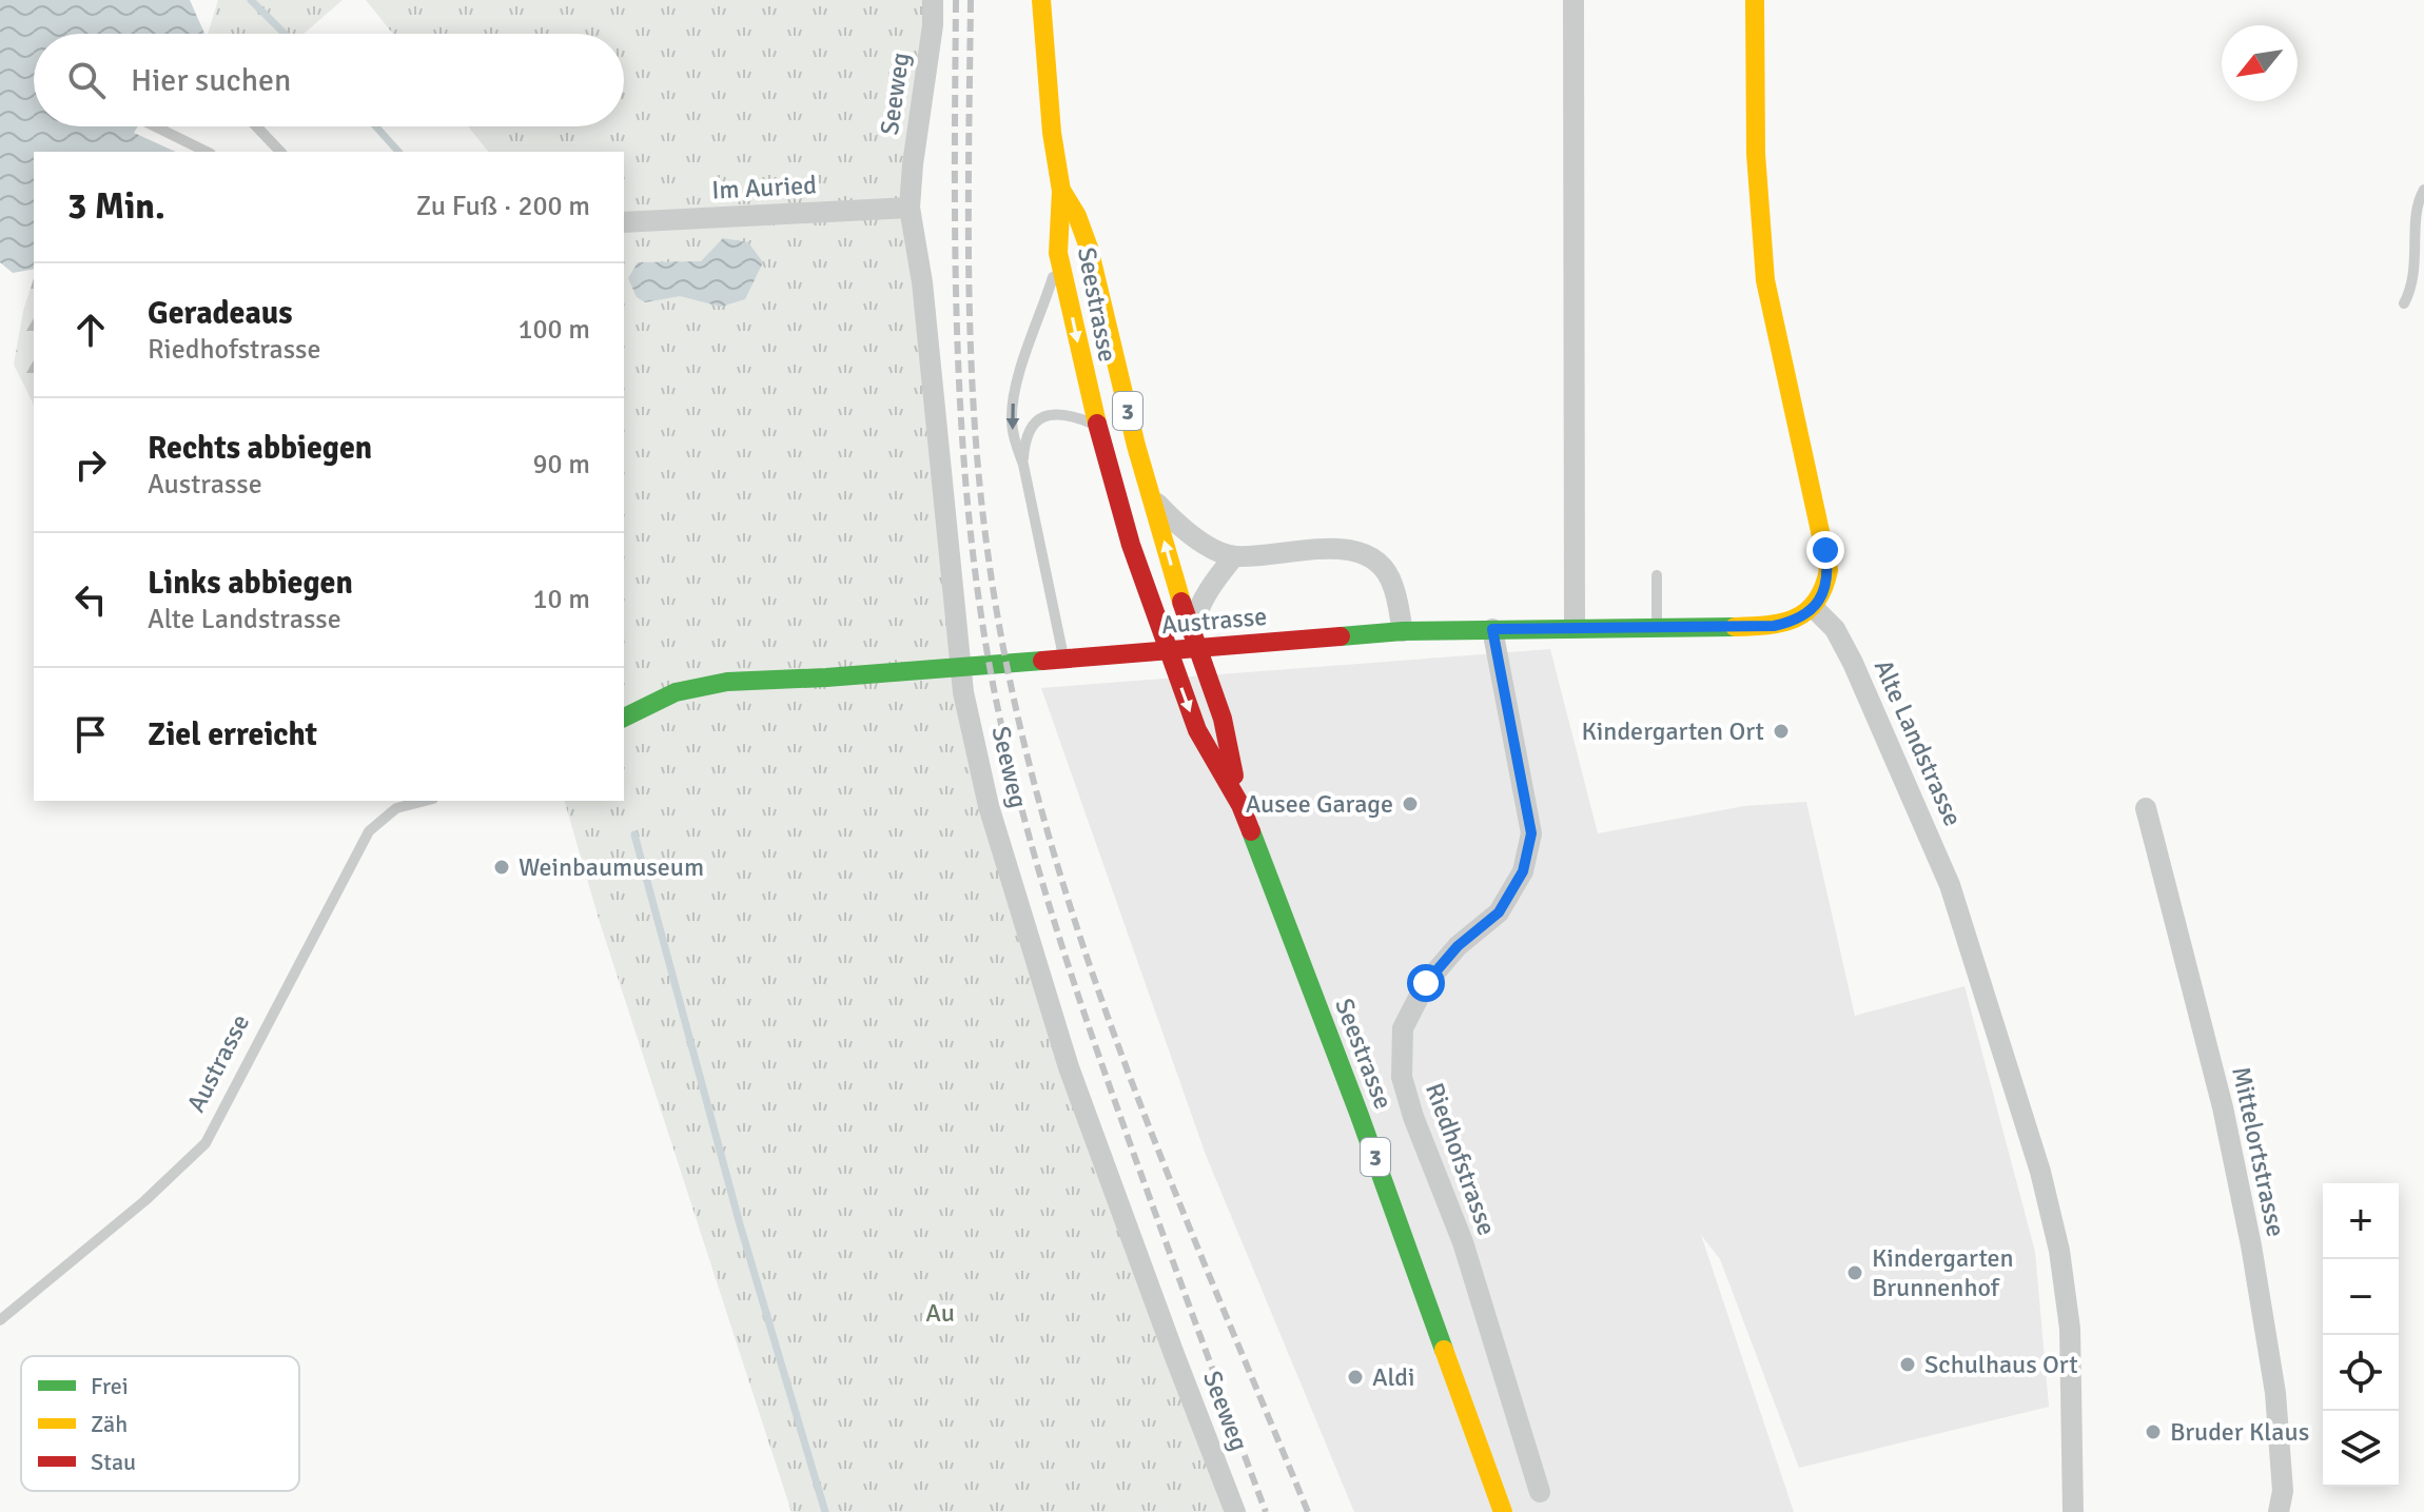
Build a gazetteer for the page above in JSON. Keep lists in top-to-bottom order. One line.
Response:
{"streets":{"main road":["Seestrasse","3","Austrasse"],"street":["Seeweg","Im Auried","Alte Landstrasse","Mittelortstrasse","Riedhofstrasse"]},"crossings":[["Seeweg","Im Auried"],["Austrasse","Alte Landstrasse"],["Austrasse","Riedhofstrasse"]],"parks":["Au"],"places":["Kindergarten Ort","Ausee Garage","Weinbaumuseum","Kindergarten Brunnenhof","Schulhaus Ort","Aldi","Bruder Klaus"],"legend":["Frei","Zäh","Stau"],"north":"bottom left","page":{"search":"Hier suchen","heading":["3 Min.","Zu Fuß · 200 m"],"list":[["Geradeaus","Riedhofstrasse","100 m"],["Rechts abbiegen","Austrasse","90 m"],["Links abbiegen","Alte Landstrasse","10 m"],"Ziel erreicht"],"map_buttons":["+","−"]}}
